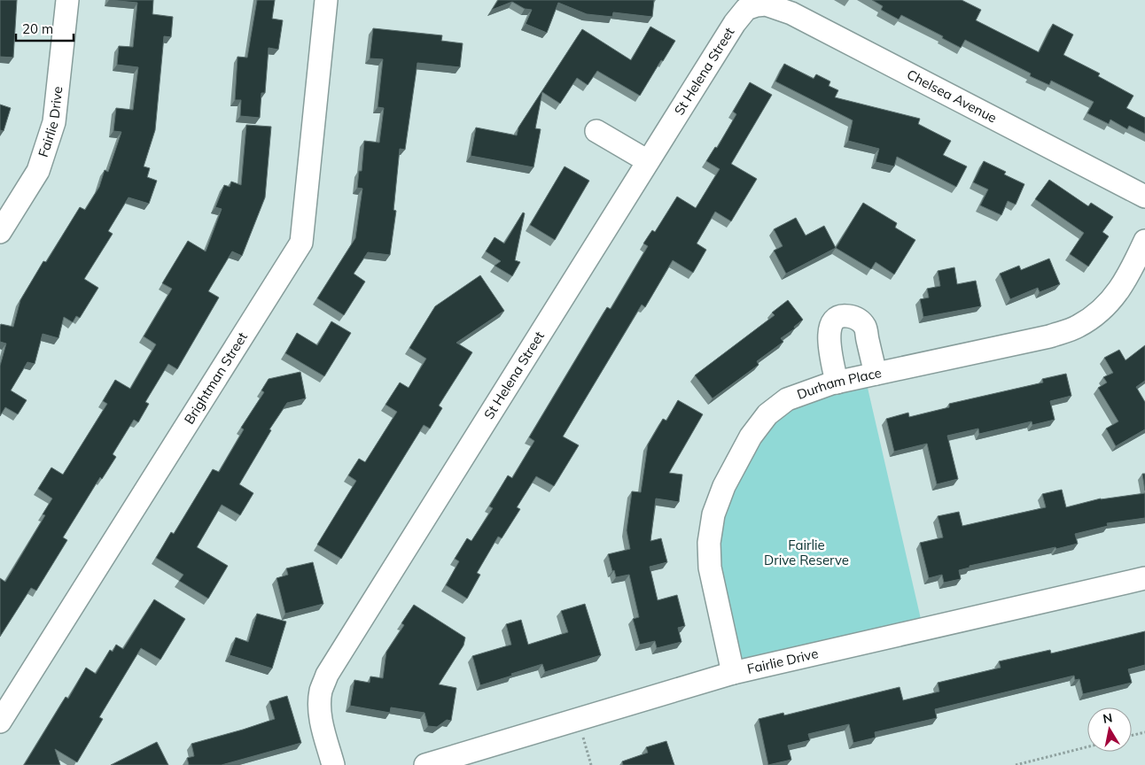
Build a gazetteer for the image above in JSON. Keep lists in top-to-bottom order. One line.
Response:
{"streets":{"street":["St Helena Street","Chelsea Avenue","Fairlie Drive","Brightman Street","Durham Place"]},"crossings":[["St Helena Street","Chelsea Avenue"],["Fairlie Drive","Durham Place"]],"parks":["Fairlie Drive Reserve"],"scale_bar":"20 m","north":"top"}
